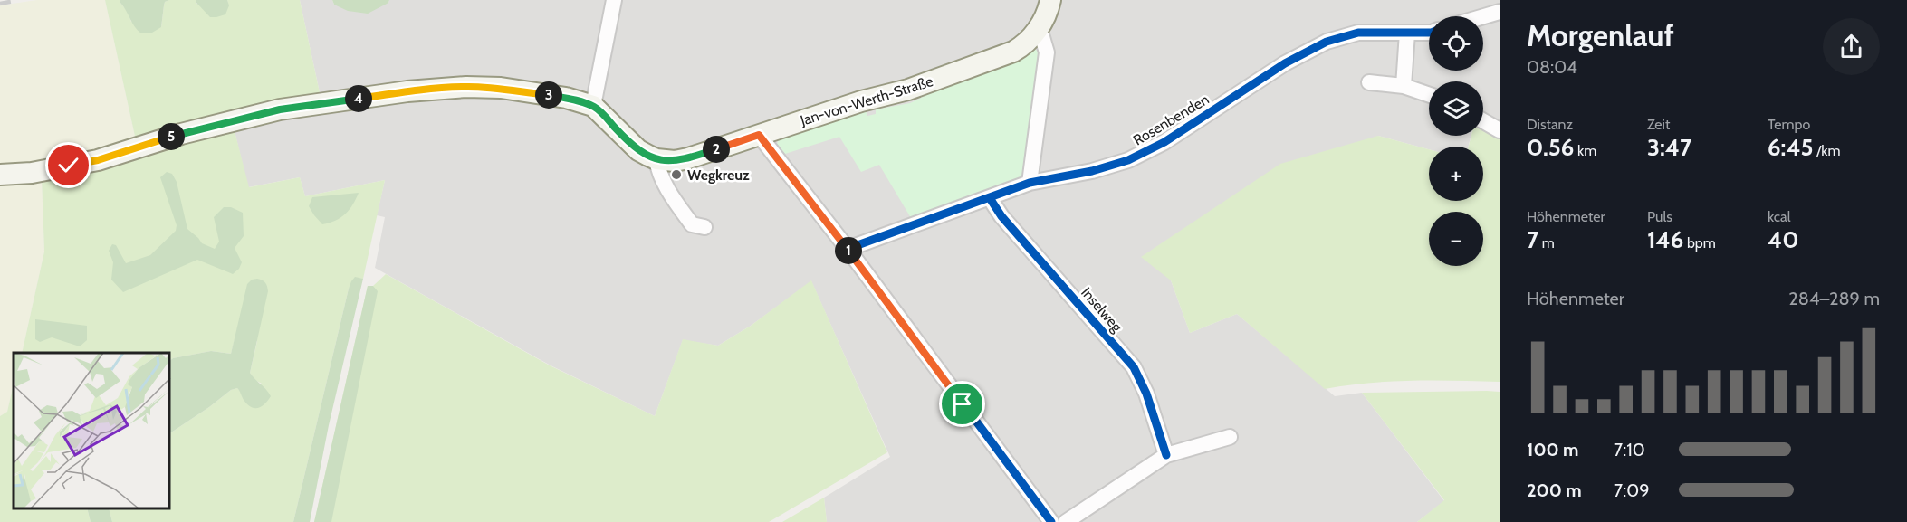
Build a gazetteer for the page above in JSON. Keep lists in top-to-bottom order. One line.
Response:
{"streets":{"main road":["Jan-von-Werth-Straße"],"street":["Rosenbenden","Inselweg"]},"crossings":[["Rosenbenden","Inselweg"]],"places":["Wegkreuz"],"page":{"heading":["Morgenlauf","08:04"],"map_buttons":["+","−"],"pins":["3","4","5","2","1"],"stats":[["Distanz","0.56 km"],["Zeit","3:47"],["Tempo","6:45 /km"],["Höhenmeter","7 m"],["Puls","146 bpm"],["kcal","40"]],"chart":["Höhenmeter","284–289 m"],"list":[{"name":"100 m","note":"7:10"},{"name":"200 m","note":"7:09"}]}}
